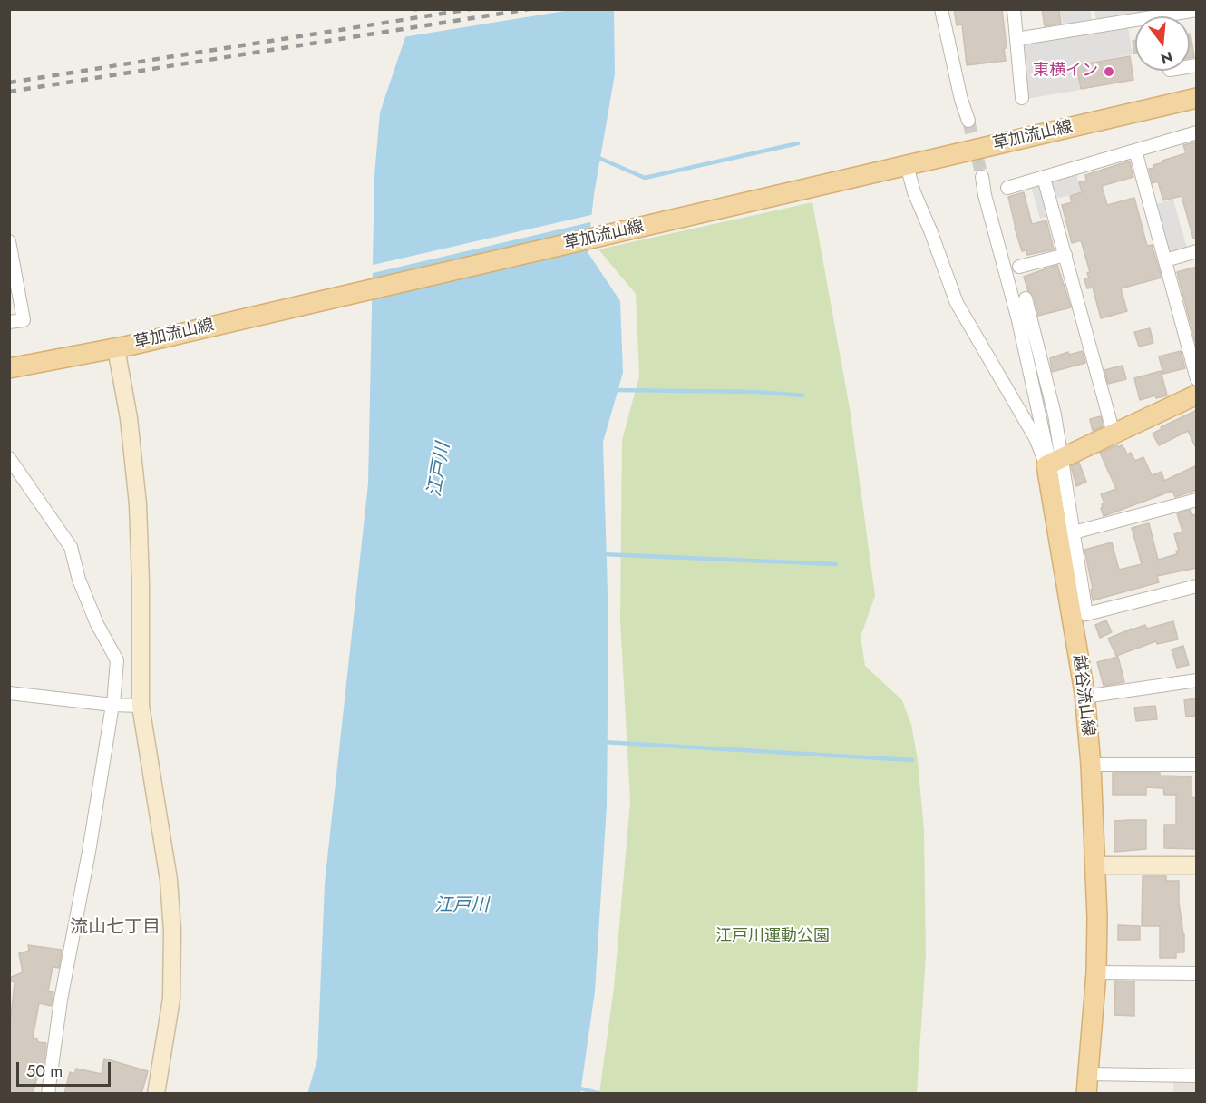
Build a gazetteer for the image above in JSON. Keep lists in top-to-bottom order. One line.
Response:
{"streets":{"main road":["草加流山線","越谷流山線"]},"districts":["流山七丁目"],"water":["江戸川"],"parks":["江戸川運動公園"],"places":["東横イン"],"scale_bar":"50 m","north":"bottom"}
